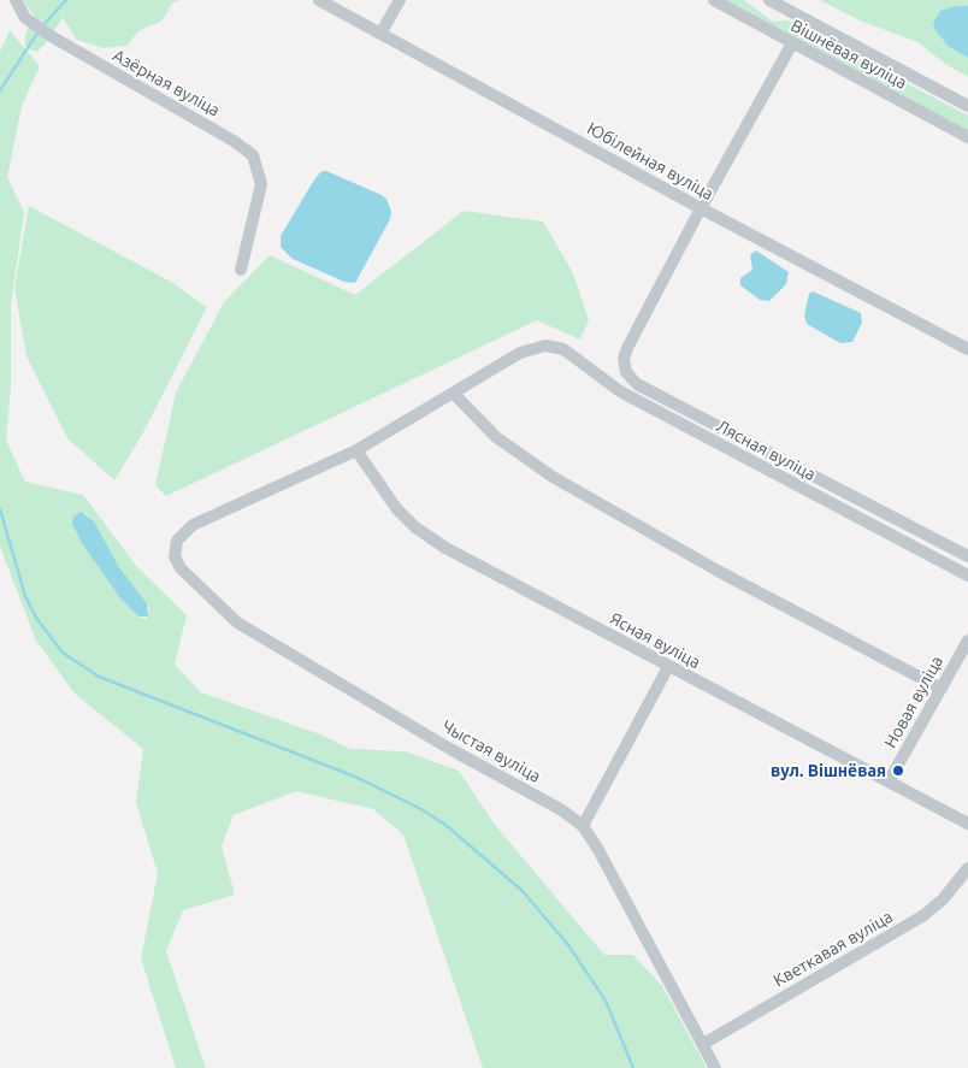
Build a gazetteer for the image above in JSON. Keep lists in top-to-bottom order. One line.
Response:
{"streets":{"street":["Вішнёвая вуліца","Азёрная вуліца","Юбілейная вуліца","Лясная вуліца","Ясная вуліца","Новая вуліца","Чыстая вуліца","Кветкавая вуліца"]},"crossings":[["Юбілейная вуліца","Лясная вуліца"],["Ясная вуліца","Новая вуліца"],["Ясная вуліца","Чыстая вуліца"],["Чыстая вуліца","Кветкавая вуліца"]],"places":["вул. Вішнёвая"]}
